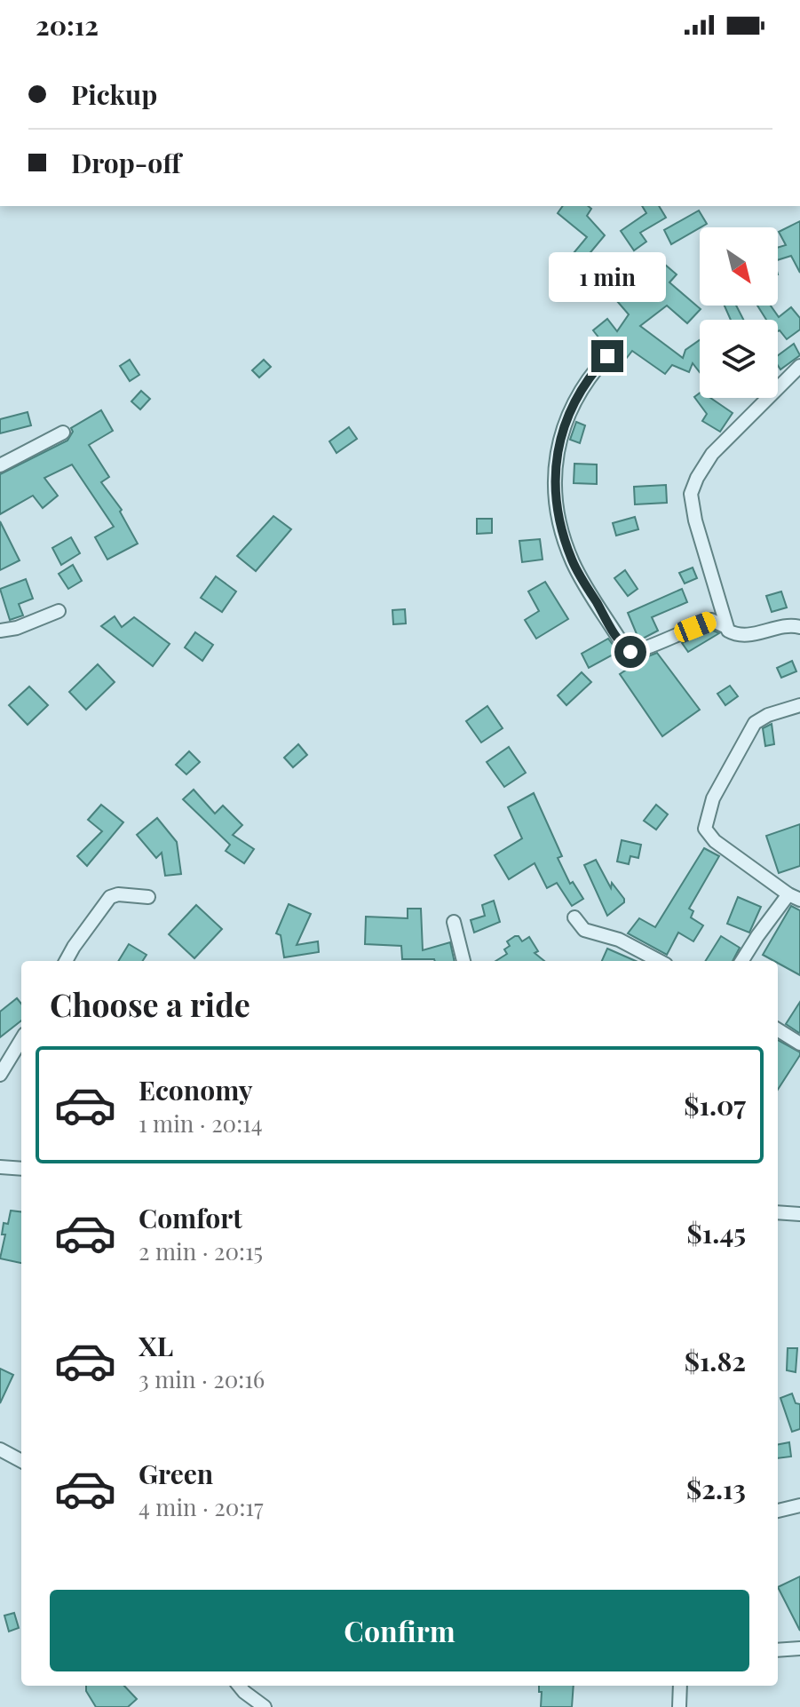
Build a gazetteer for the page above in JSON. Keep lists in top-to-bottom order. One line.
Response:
{"north":"bottom right","page":{"status":"20:12","banner":["Pickup","Drop-off"],"bubble":"1 min","heading":"Choose a ride","list":[{"name":"Economy","note":"1 min · 20:14","value":"$1.07"},{"name":"Comfort","note":"2 min · 20:15","value":"$1.45"},{"name":"XL","note":"3 min · 20:16","value":"$1.82"},{"name":"Green","note":"4 min · 20:17","value":"$2.13"}],"buttons":"Confirm"}}
